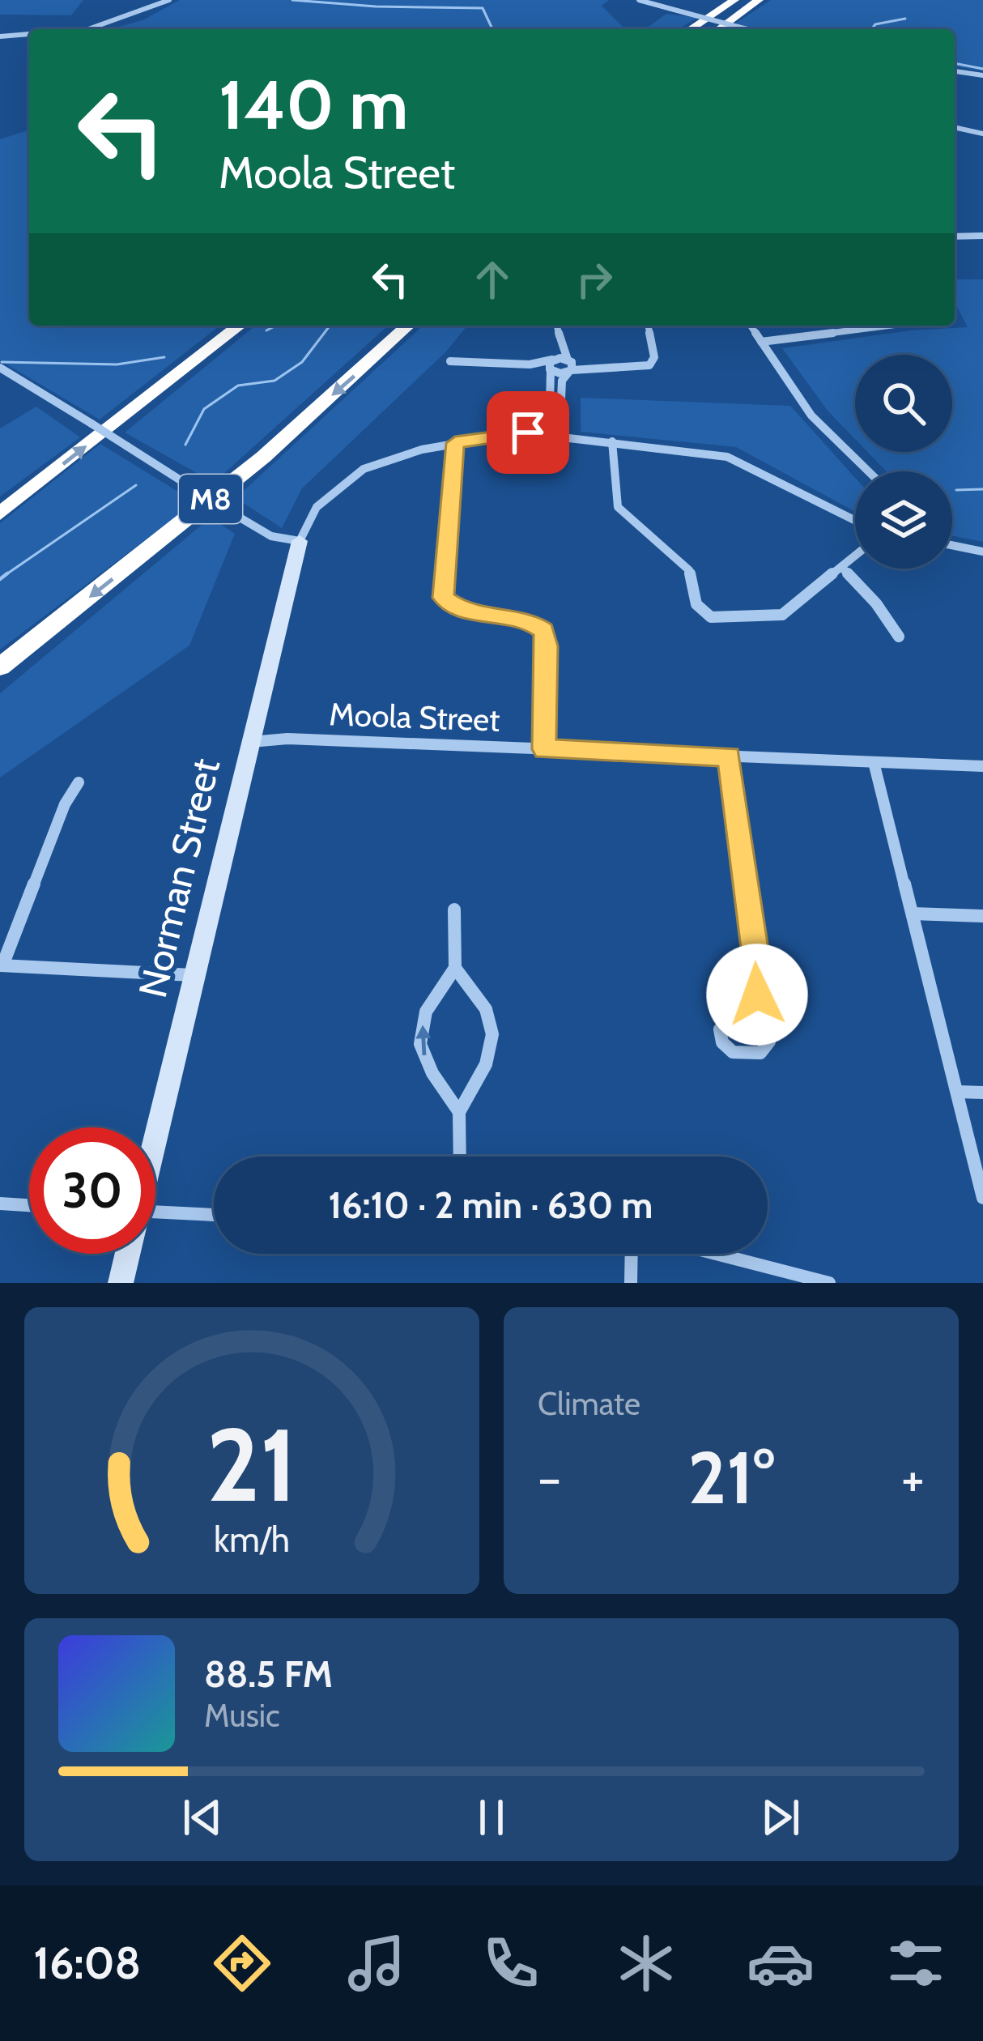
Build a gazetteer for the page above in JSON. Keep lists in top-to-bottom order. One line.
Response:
{"streets":{"highway":["M8"],"street":["Moola Street","Norman Street"]},"crossings":[["Moola Street","Norman Street"]],"page":{"turn":["140 m","Moola Street"],"limit":"30","trip":"16:10 · 2 min · 630 m","tile":"Climate","heat":["−","21°","+"],"song":["88.5 FM","Music"],"tabs":"16:08","gauge":["21","km/h"]}}
